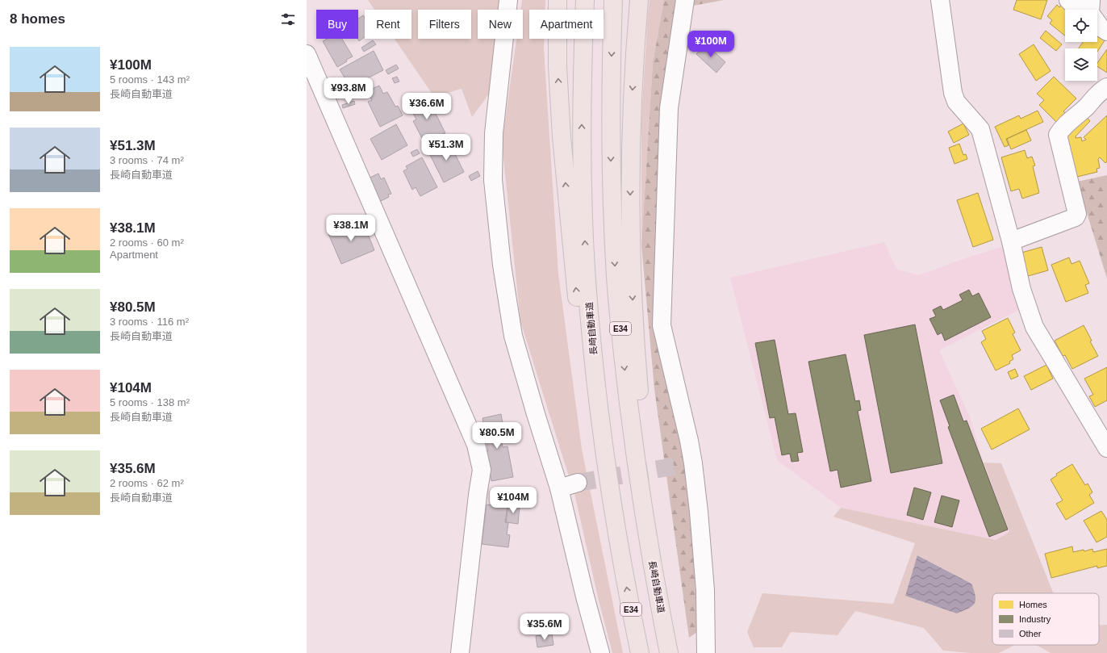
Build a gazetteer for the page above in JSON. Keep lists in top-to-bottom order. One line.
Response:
{"streets":{"highway":["長崎自動車道","E34"]},"legend":["Homes","Industry","Other"],"page":{"heading":"8 homes","chip":["Buy","Rent","Filters","New","Apartment"],"price":["¥100M","¥93.8M","¥36.6M","¥51.3M","¥38.1M","¥80.5M","¥104M","¥35.6M"],"list":[{"name":"¥100M","note":"5 rooms · 143 m² · 長崎自動車道"},{"name":"¥51.3M","note":"3 rooms · 74 m² · 長崎自動車道"},{"name":"¥38.1M","note":"2 rooms · 60 m² · Apartment"},{"name":"¥80.5M","note":"3 rooms · 116 m² · 長崎自動車道"},{"name":"¥104M","note":"5 rooms · 138 m² · 長崎自動車道"},{"name":"¥35.6M","note":"2 rooms · 62 m² · 長崎自動車道"}]}}
